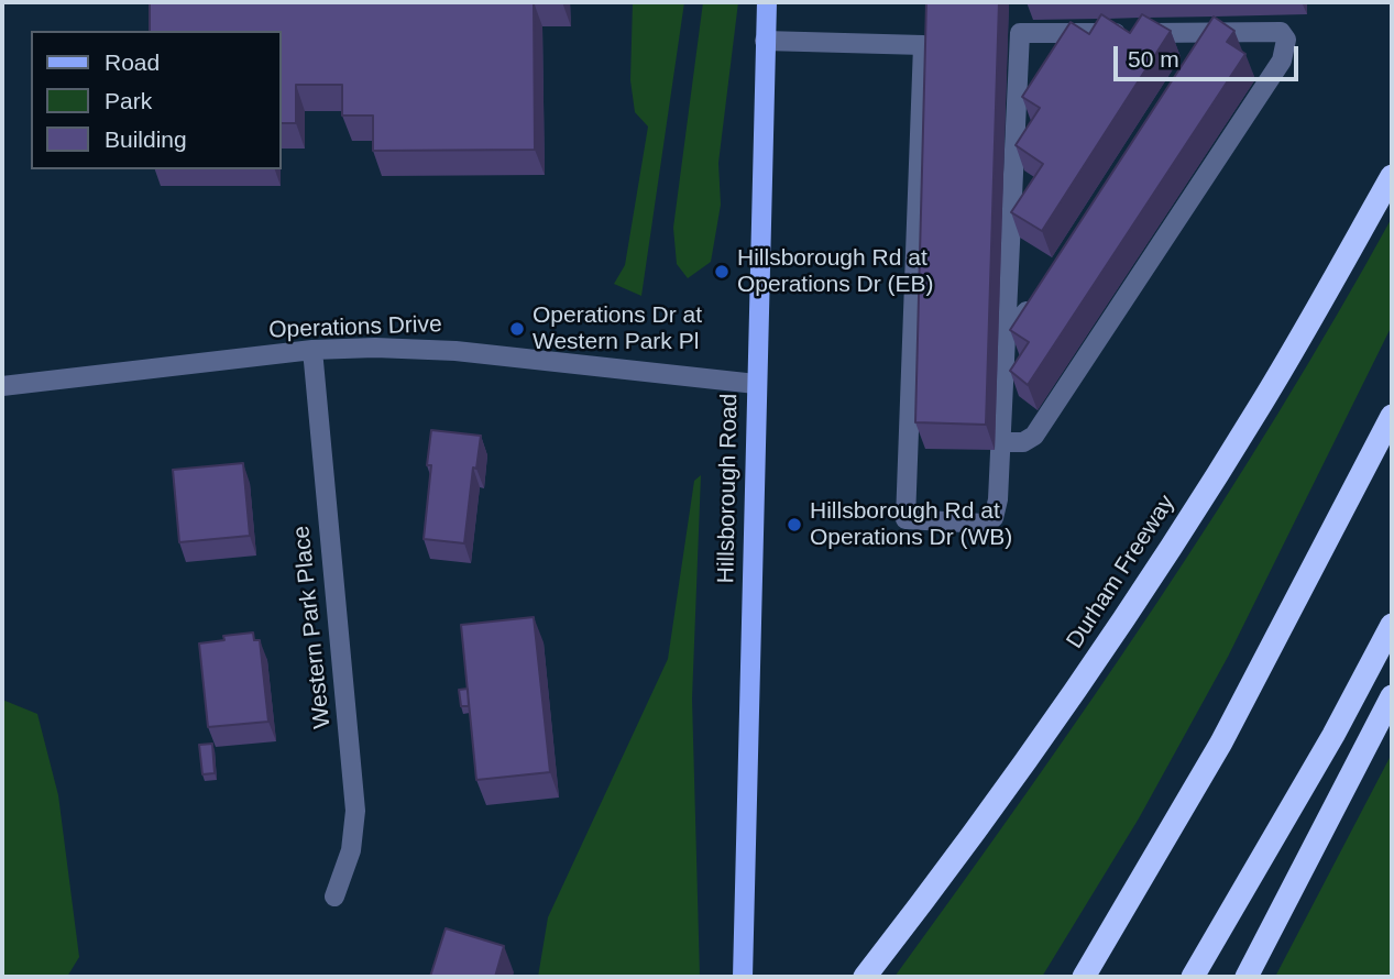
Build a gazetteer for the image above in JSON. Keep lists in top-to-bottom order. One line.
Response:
{"streets":{"highway":["Durham Freeway"],"main road":["Hillsborough Road"],"street":["Operations Drive","Western Park Place"]},"crossings":[["Operations Drive","Hillsborough Road"],["Operations Drive","Western Park Place"]],"places":["Hillsborough Rd at Operations Dr (EB)","Operations Dr at Western Park Pl","Hillsborough Rd at Operations Dr (WB)"],"legend":["Road","Park","Building"],"scale_bar":"50 m"}
